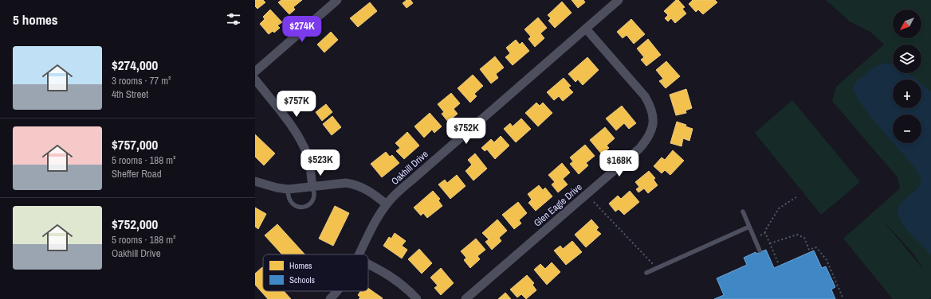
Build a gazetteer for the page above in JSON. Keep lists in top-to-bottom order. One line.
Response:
{"streets":{"street":["Oakhill Drive","Glen Eagle Drive"]},"crossings":[["Oakhill Drive","Glen Eagle Drive"]],"legend":["Homes","Schools"],"north":"bottom left","page":{"heading":"5 homes","map_buttons":["+","−"],"price":["$274K","$757K","$752K","$523K","$168K"],"list":[{"name":"$274,000","note":"3 rooms · 77 m² · 4th Street"},{"name":"$757,000","note":"5 rooms · 188 m² · Sheffer Road"},{"name":"$752,000","note":"5 rooms · 188 m² · Oakhill Drive"}]}}
